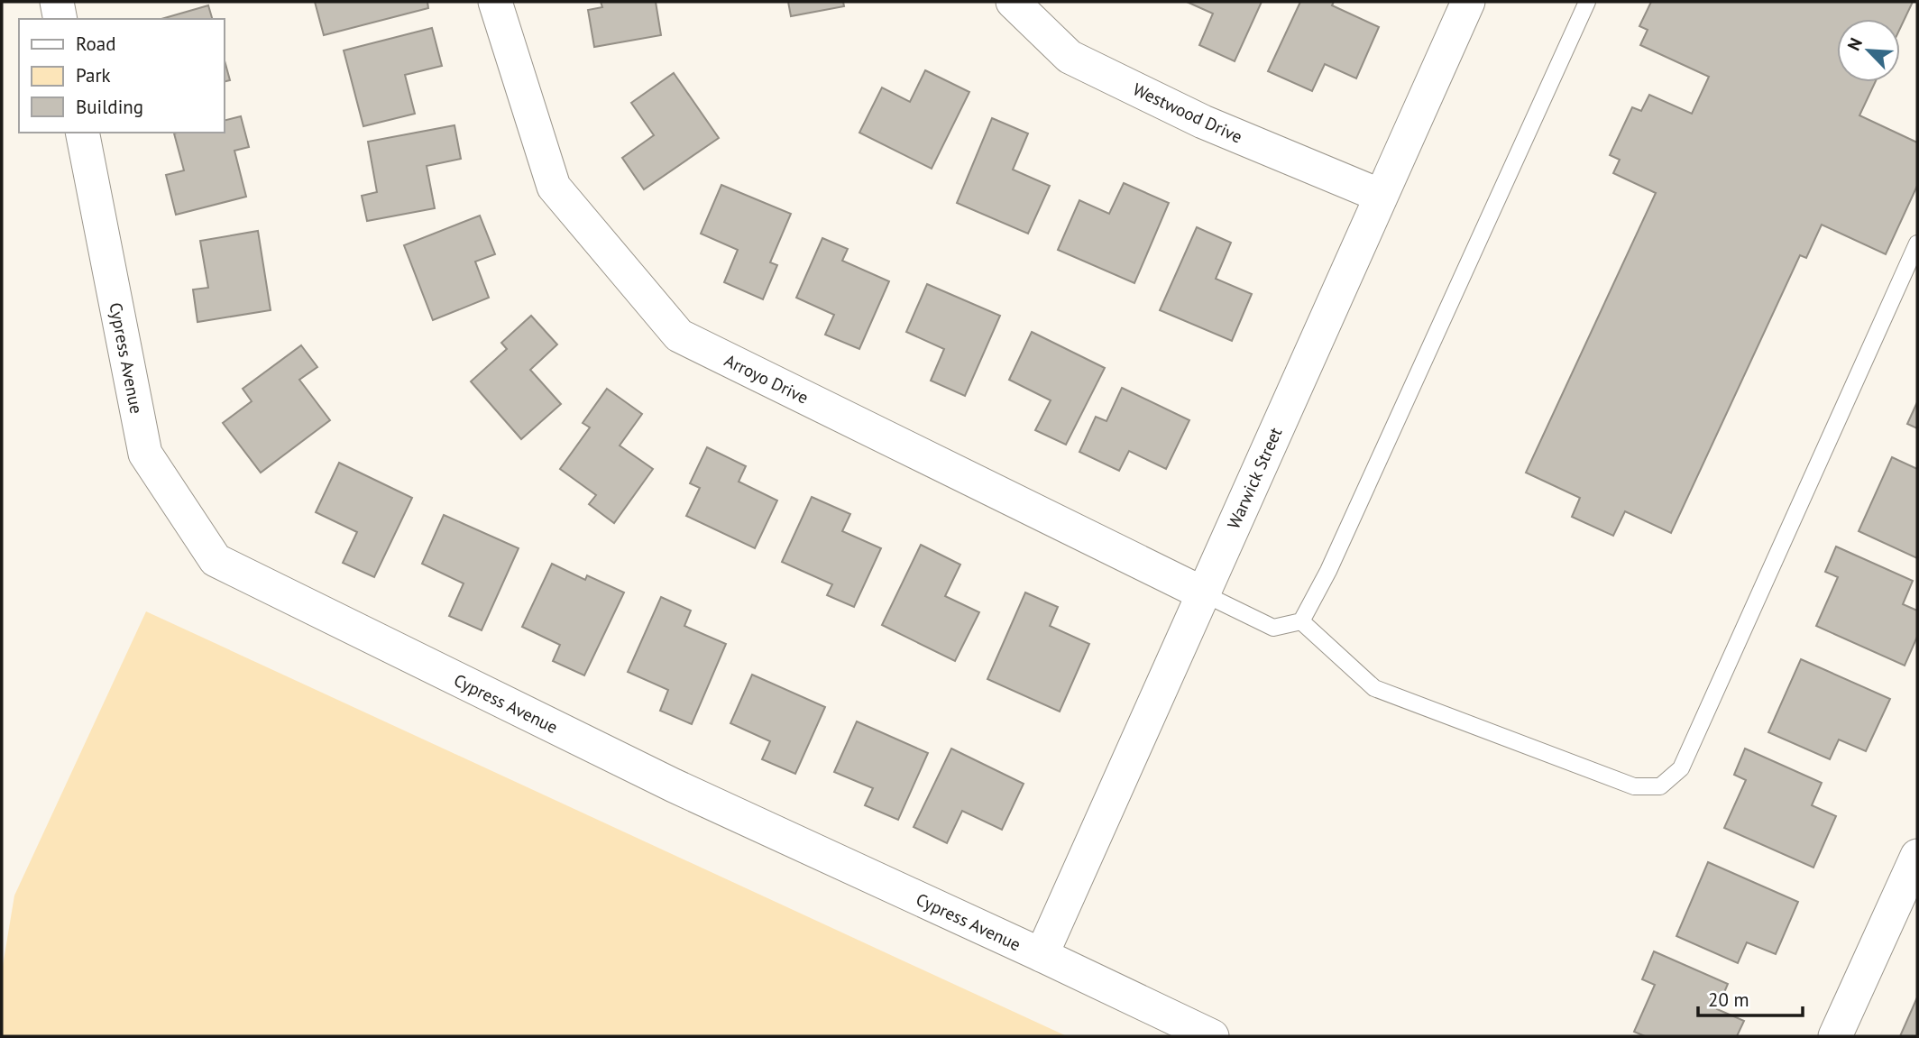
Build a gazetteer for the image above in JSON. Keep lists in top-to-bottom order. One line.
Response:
{"streets":{"street":["Westwood Drive","Cypress Avenue","Arroyo Drive","Warwick Street"]},"crossings":[["Westwood Drive","Warwick Street"],["Cypress Avenue","Warwick Street"],["Arroyo Drive","Warwick Street"]],"legend":["Road","Park","Building"],"scale_bar":"20 m","north":"top left"}
